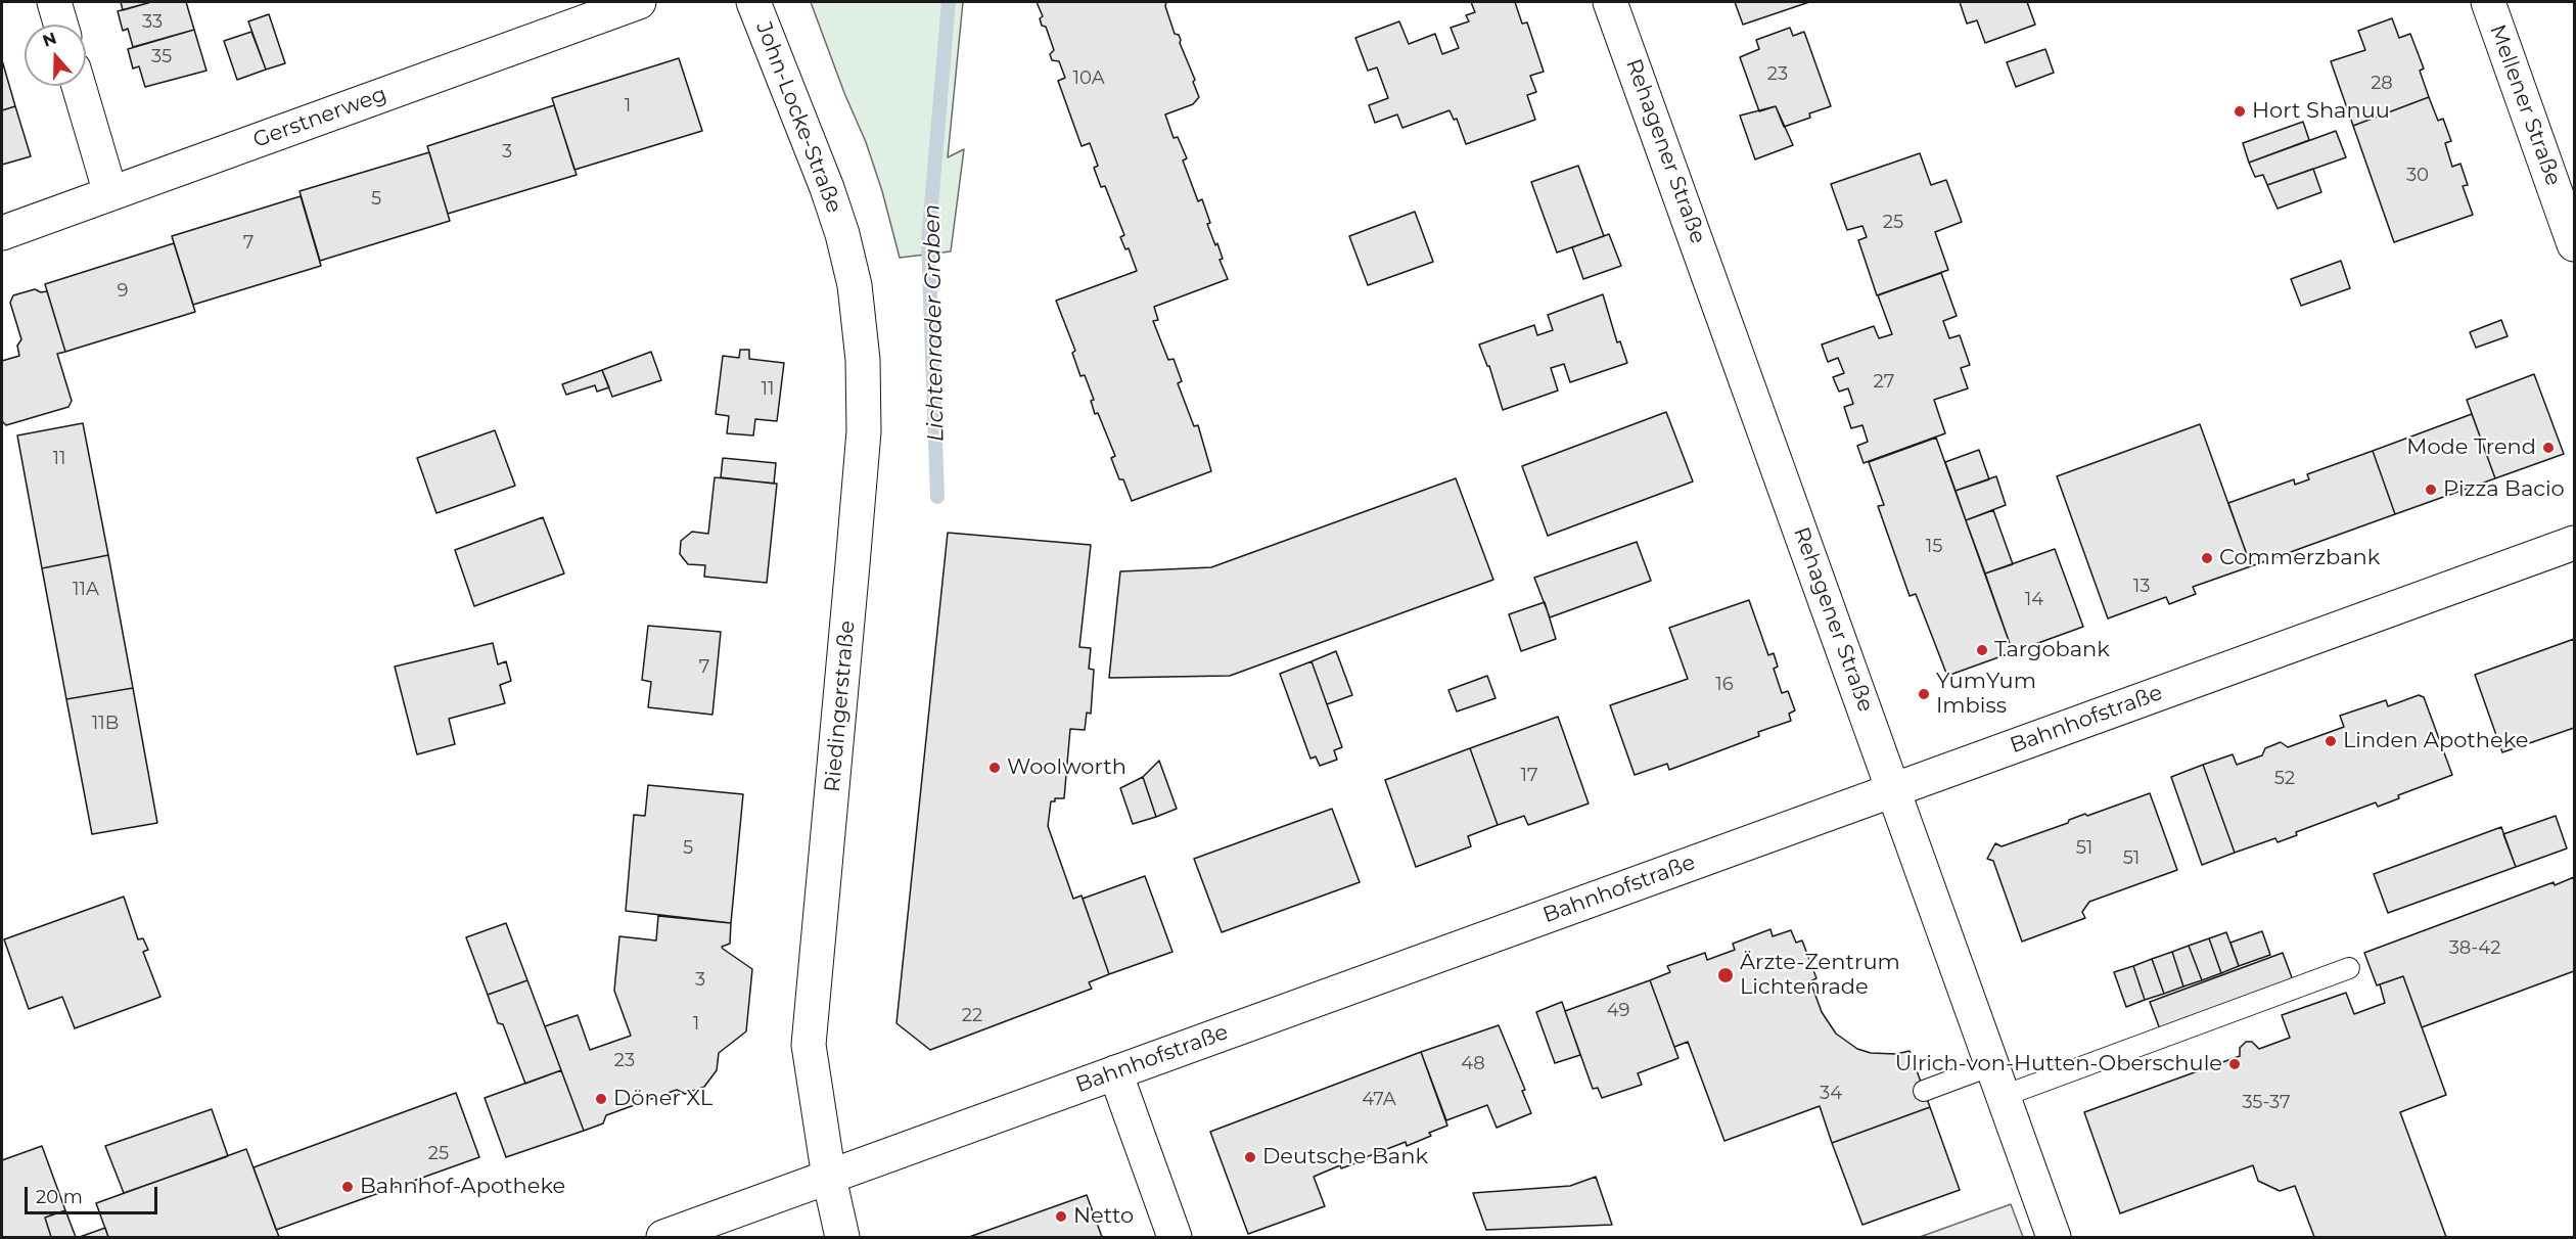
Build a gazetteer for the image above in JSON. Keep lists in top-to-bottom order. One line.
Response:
{"streets":{"street":["Mellener Straße","Gerstnerweg","John-Locke-Straße","Rehagener Straße","Riedingerstraße","Bahnhofstraße"]},"crossings":[["John-Locke-Straße","Riedingerstraße"],["Rehagener Straße","Bahnhofstraße"],["Riedingerstraße","Bahnhofstraße"]],"water":["Lichtenrader Graben"],"places":["Hort Shanuu","Mode Trend","Pizza Bacio","Commerzbank","Targobank","YumYum Imbiss","Linden Apotheke","Woolworth","Ärzte-Zentrum Lichtenrade","Ulrich-von-Hutten-Oberschule","Döner XL","Deutsche Bank","Bahnhof-Apotheke","Netto"],"house_numbers":["33","35","23","10A","28","1","3","30","5","25","7","9","27","11","11","15","13","11A","14","7","16","11B","17","52","5","51","51","38-42","3","49","22","1","23","48","34","47A","35-37","25"],"scale_bar":"20 m","north":"top"}
